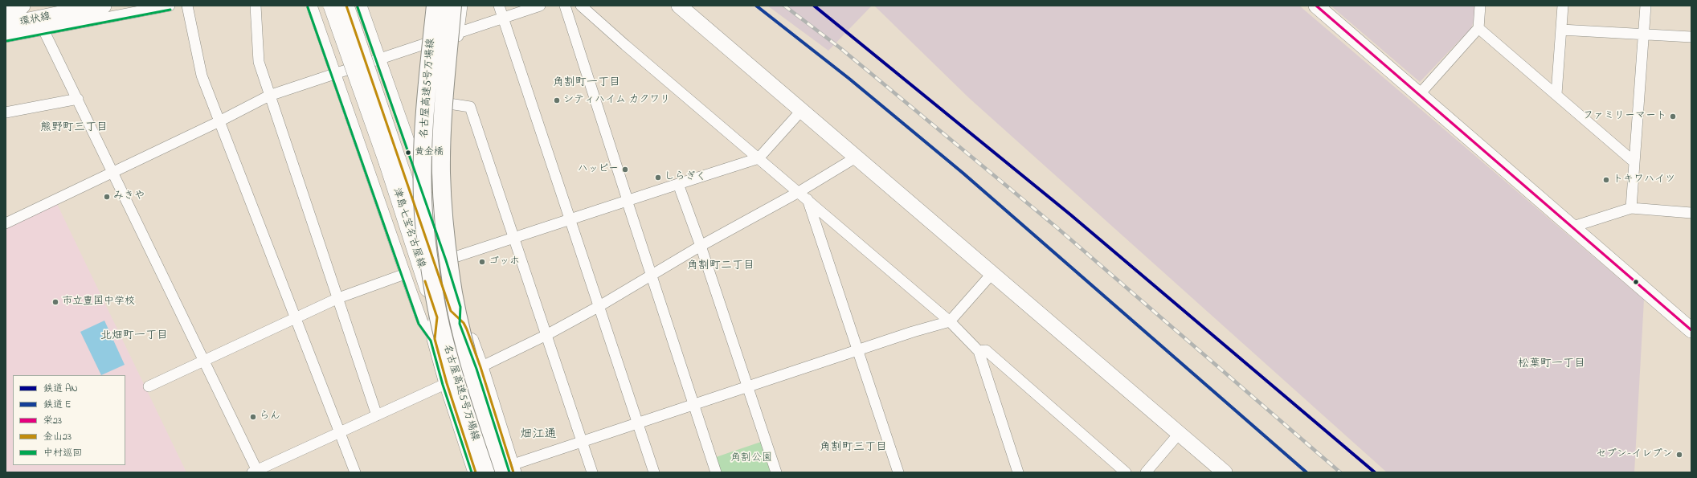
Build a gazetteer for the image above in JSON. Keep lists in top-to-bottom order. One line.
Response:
{"streets":{"highway":["名古屋高速5号万場線"],"main road":["環状線"],"street":["津島七宝名古屋線"]},"crossings":[["名古屋高速5号万場線","津島七宝名古屋線"]],"districts":["角割町一丁目","熊野町三丁目","角割町二丁目","北畑町一丁目","松葉町一丁目","畑江通","角割町三丁目"],"parks":["角割公園"],"places":["シティハイム カクワリ","ファミリーマート","黄金橋","ハッピー","しらぎく","トキワハイツ","みきや","ゴッホ","市立豊国中学校","らん","セブン-イレブン"],"lines":["rail line AN","rail line E","transit line 栄23","transit line 金山23","transit line 中村巡回"],"legend":["鉄道 AN","鉄道 E","栄23","金山23","中村巡回"]}
